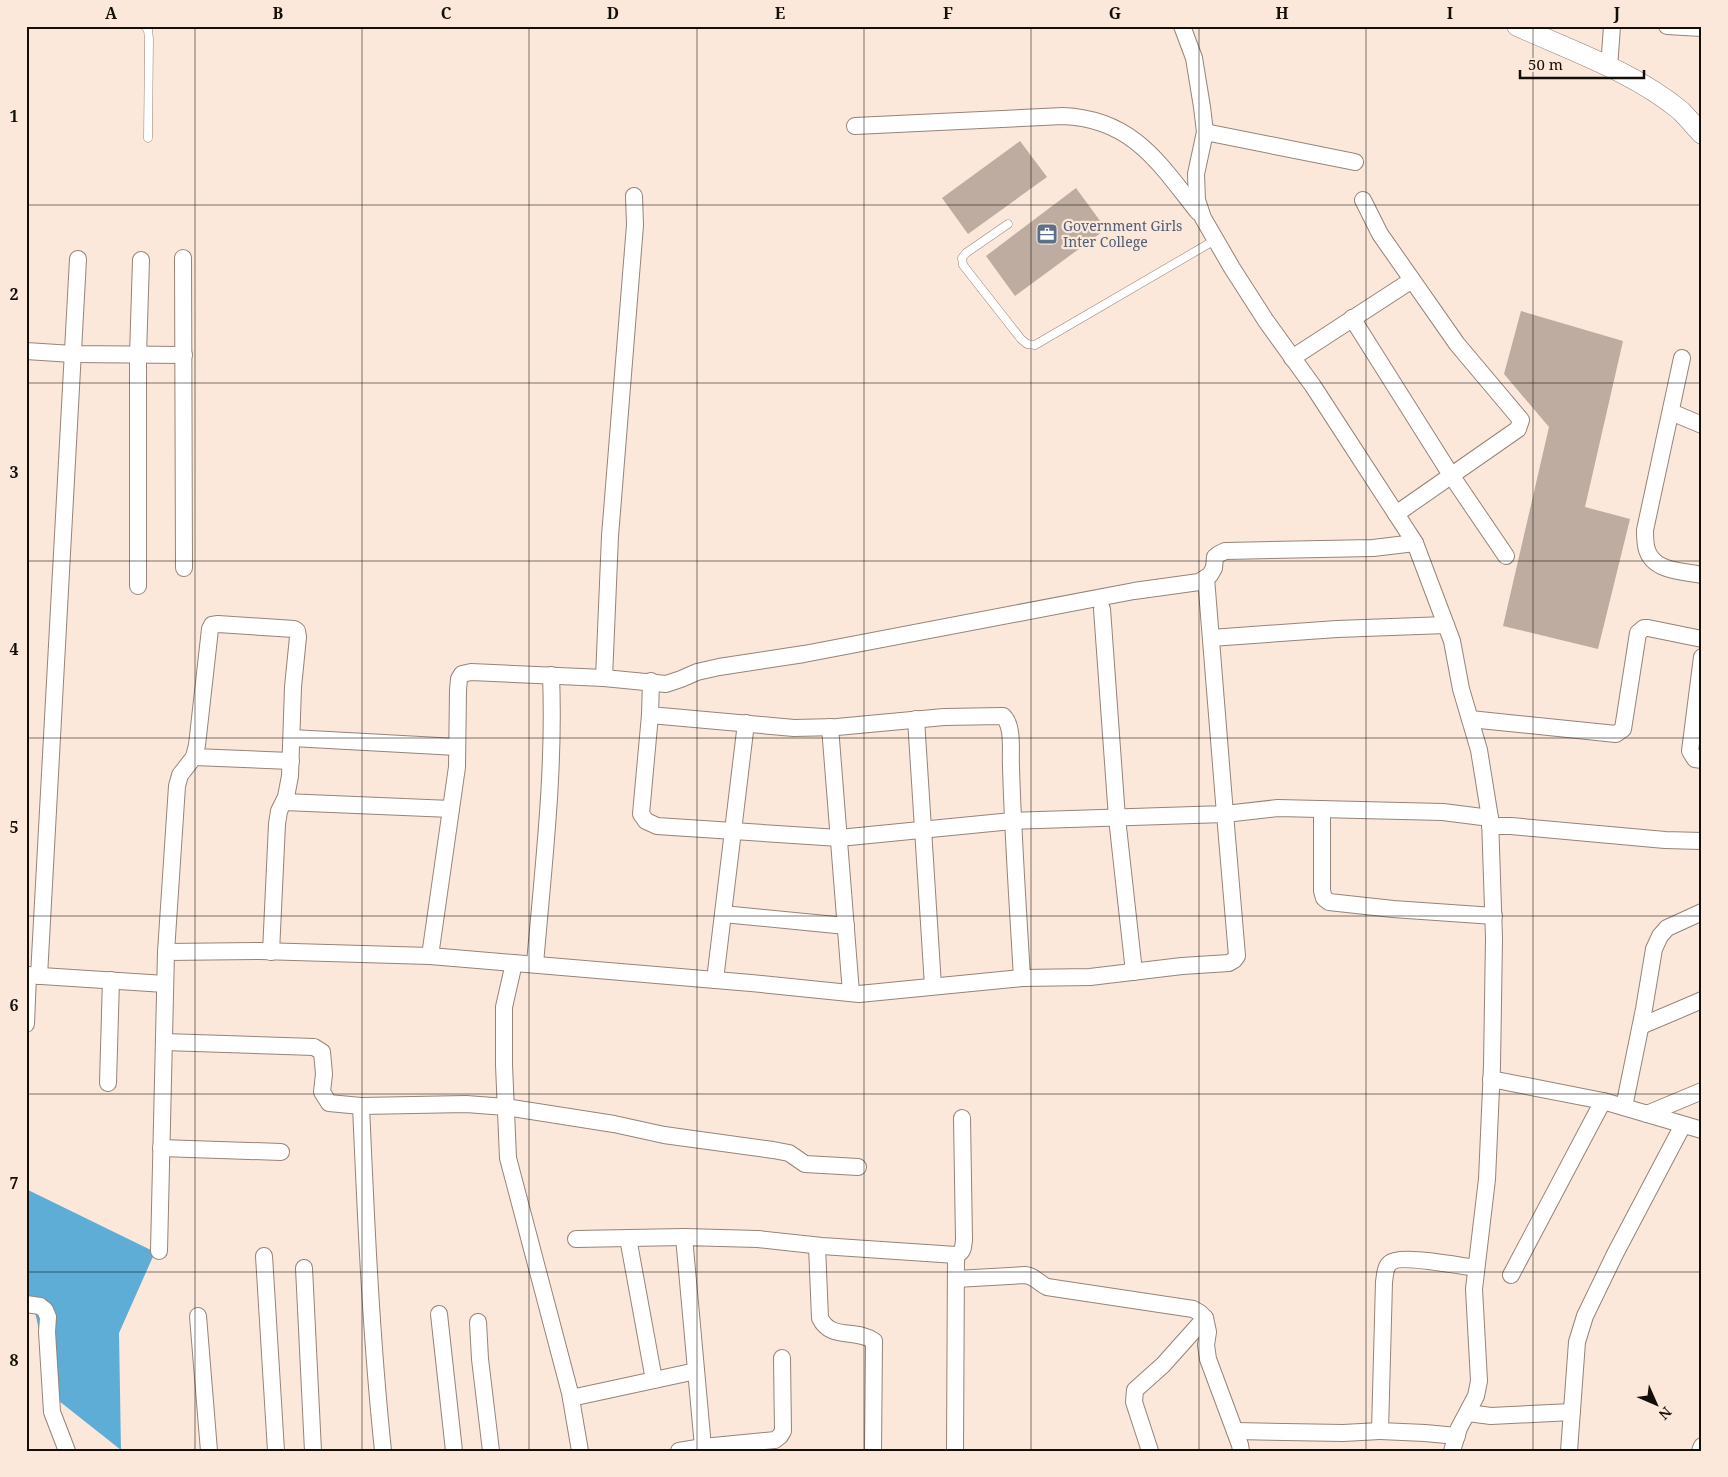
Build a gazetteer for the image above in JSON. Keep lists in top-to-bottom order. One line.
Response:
{"places":{"office":["Government Girls Inter College"]},"scale_bar":"50 m","north":"bottom right","grid":{"columns":["A","B","C","D","E","F","G","H","I","J"],"rows":["1","2","3","4","5","6","7","8"]}}
